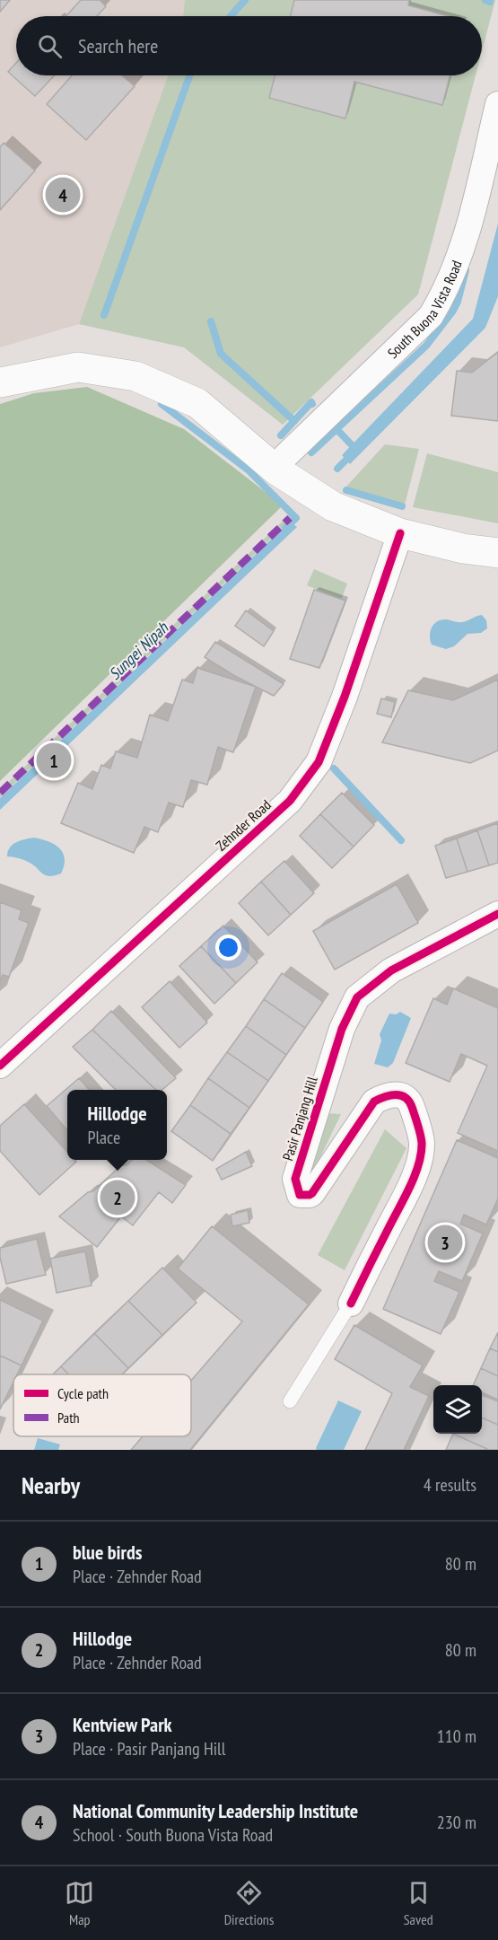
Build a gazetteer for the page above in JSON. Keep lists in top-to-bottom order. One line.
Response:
{"streets":{"street":["South Buona Vista Road","Zehnder Road","Pasir Panjang Hill"]},"water":["Sungei Nipah"],"legend":["Cycle path","Path"],"page":{"search":"Search here","pins":["4","1","2","3"],"popup":["Hillodge","Place"],"heading":["Nearby","4 results"],"list":[{"mark":"1","name":"blue birds","note":"Place · Zehnder Road","value":"80 m"},{"mark":"2","name":"Hillodge","note":"Place · Zehnder Road","value":"80 m"},{"mark":"3","name":"Kentview Park","note":"Place · Pasir Panjang Hill","value":"110 m"},{"mark":"4","name":"National Community Leadership Institute","note":"School · South Buona Vista Road","value":"230 m"}],"nav":["Map","Directions","Saved"]}}
